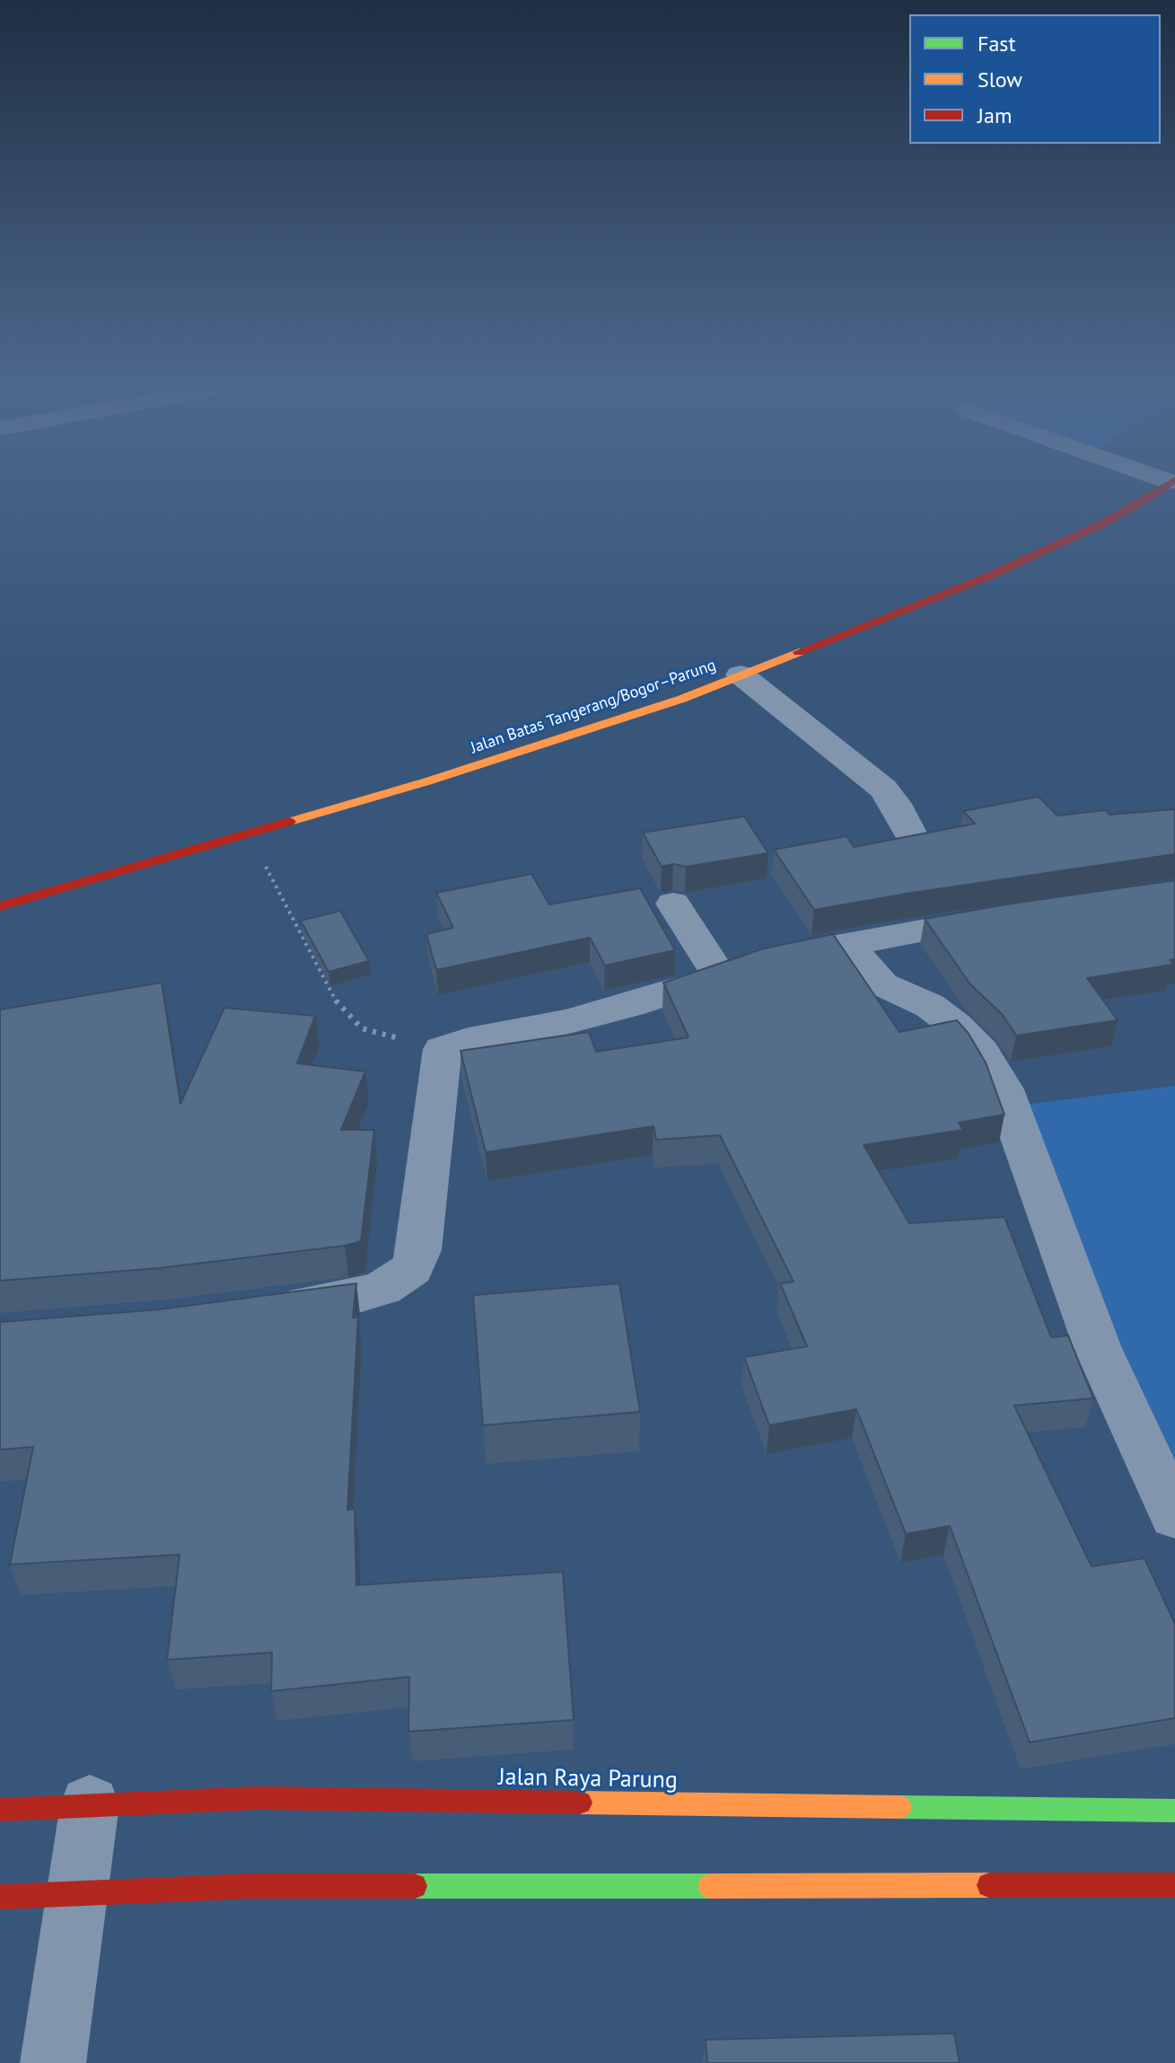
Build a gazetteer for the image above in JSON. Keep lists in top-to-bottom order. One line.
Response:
{"streets":{"main road":["Jalan Batas Tangerang/Bogor–Parung","Jalan Raya Parung"]},"legend":["Fast","Slow","Jam"]}
